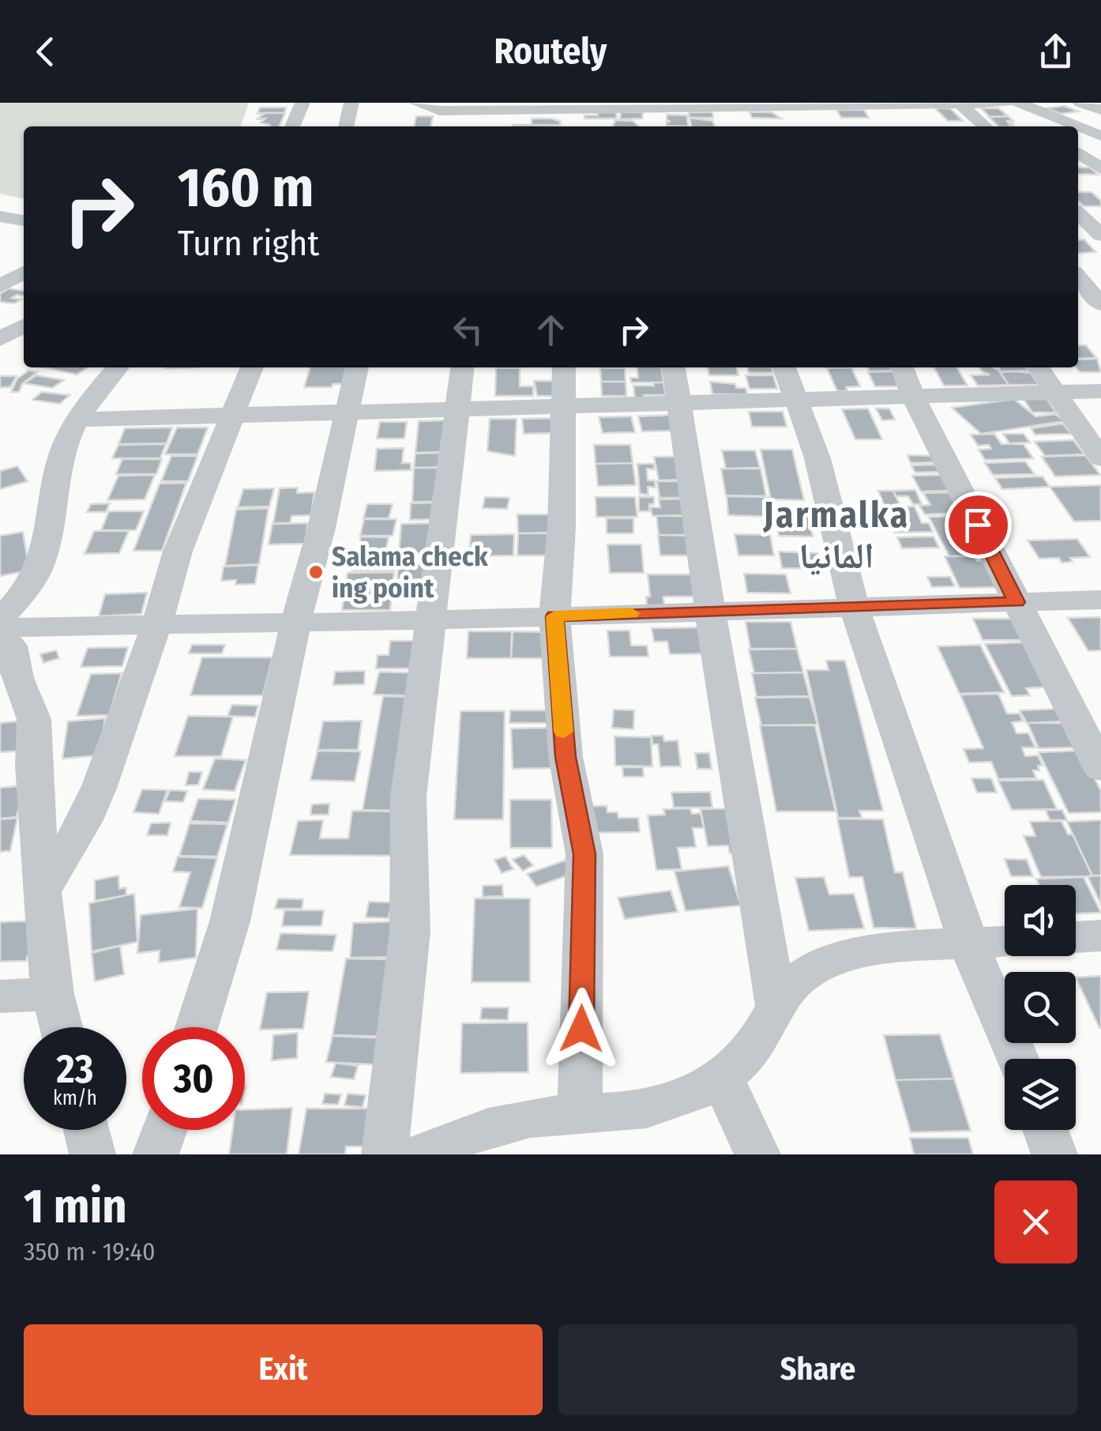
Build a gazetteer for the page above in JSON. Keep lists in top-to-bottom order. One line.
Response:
{"districts":["Jarmalka المانيا"],"places":["Salama check ing point"],"page":{"header":"Routely","turn":["160 m","Turn right"],"speed":"23 km/h","limit":"30","heading":["1 min","350 m · 19:40"],"buttons":["Exit","Share"]}}
